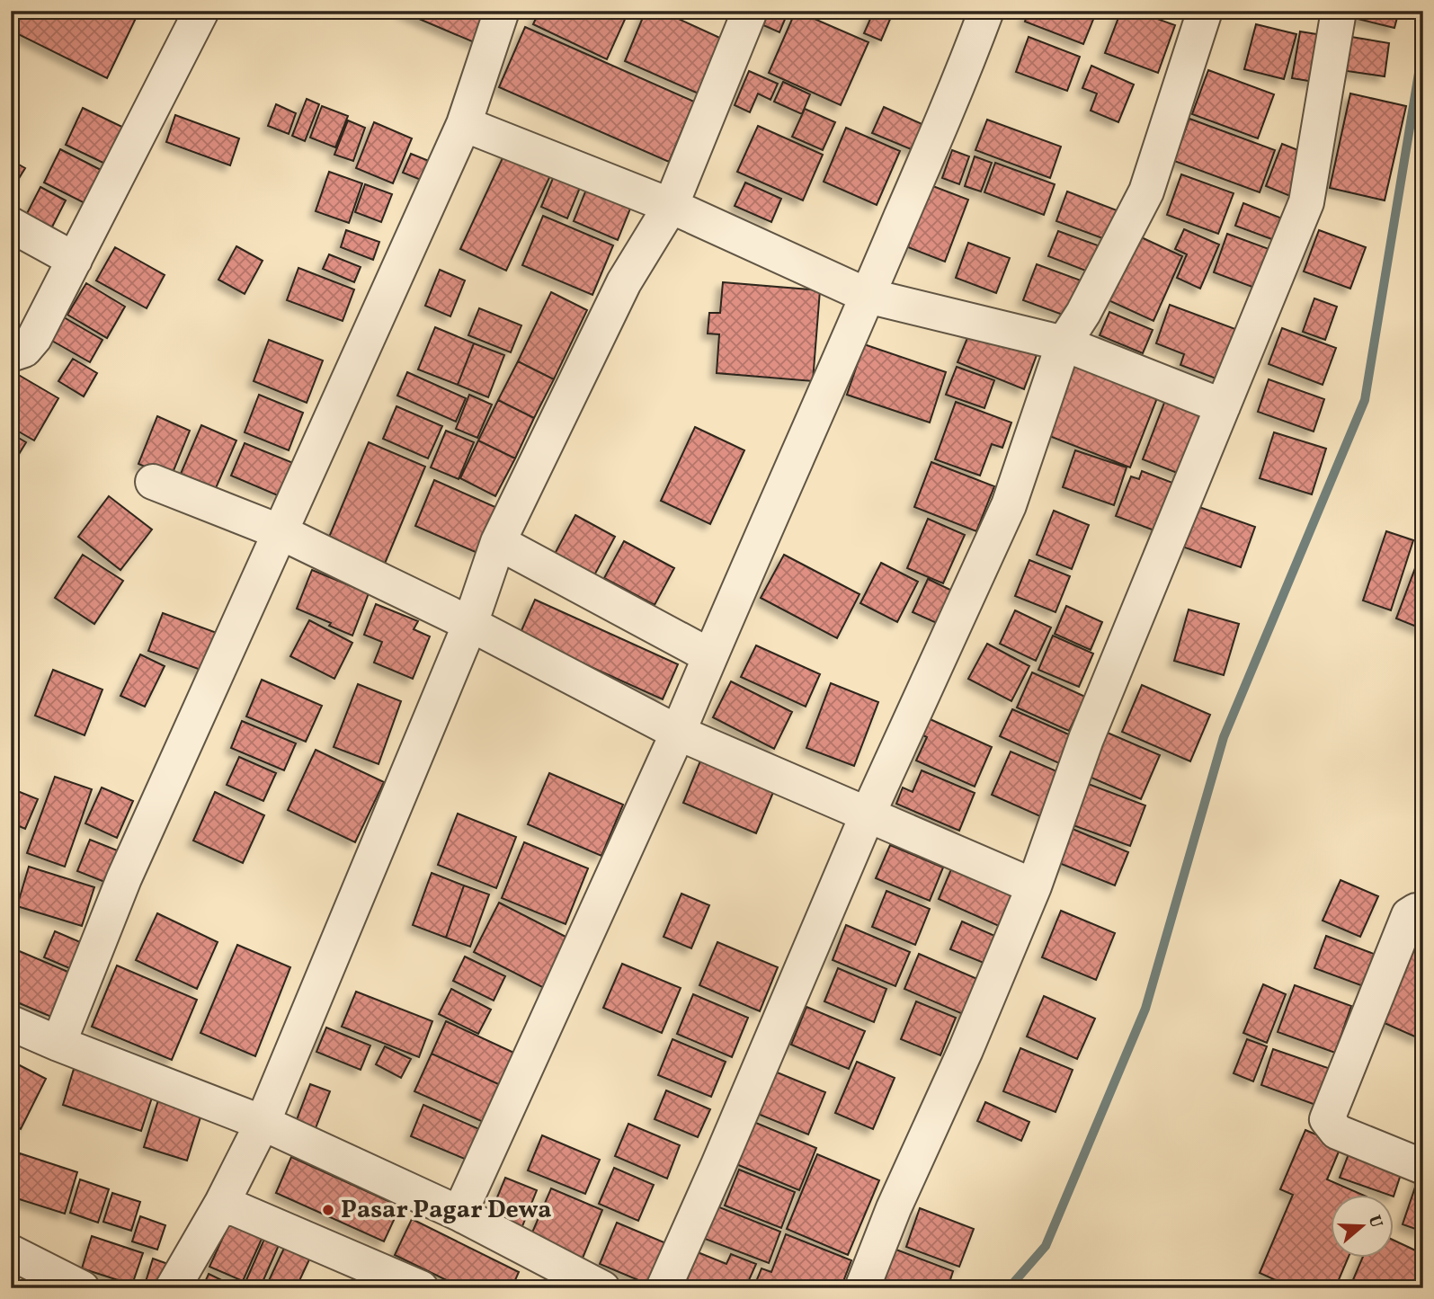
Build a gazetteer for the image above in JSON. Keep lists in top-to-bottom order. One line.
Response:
{"places":["Pasar Pagar Dewa"],"north":"right"}
